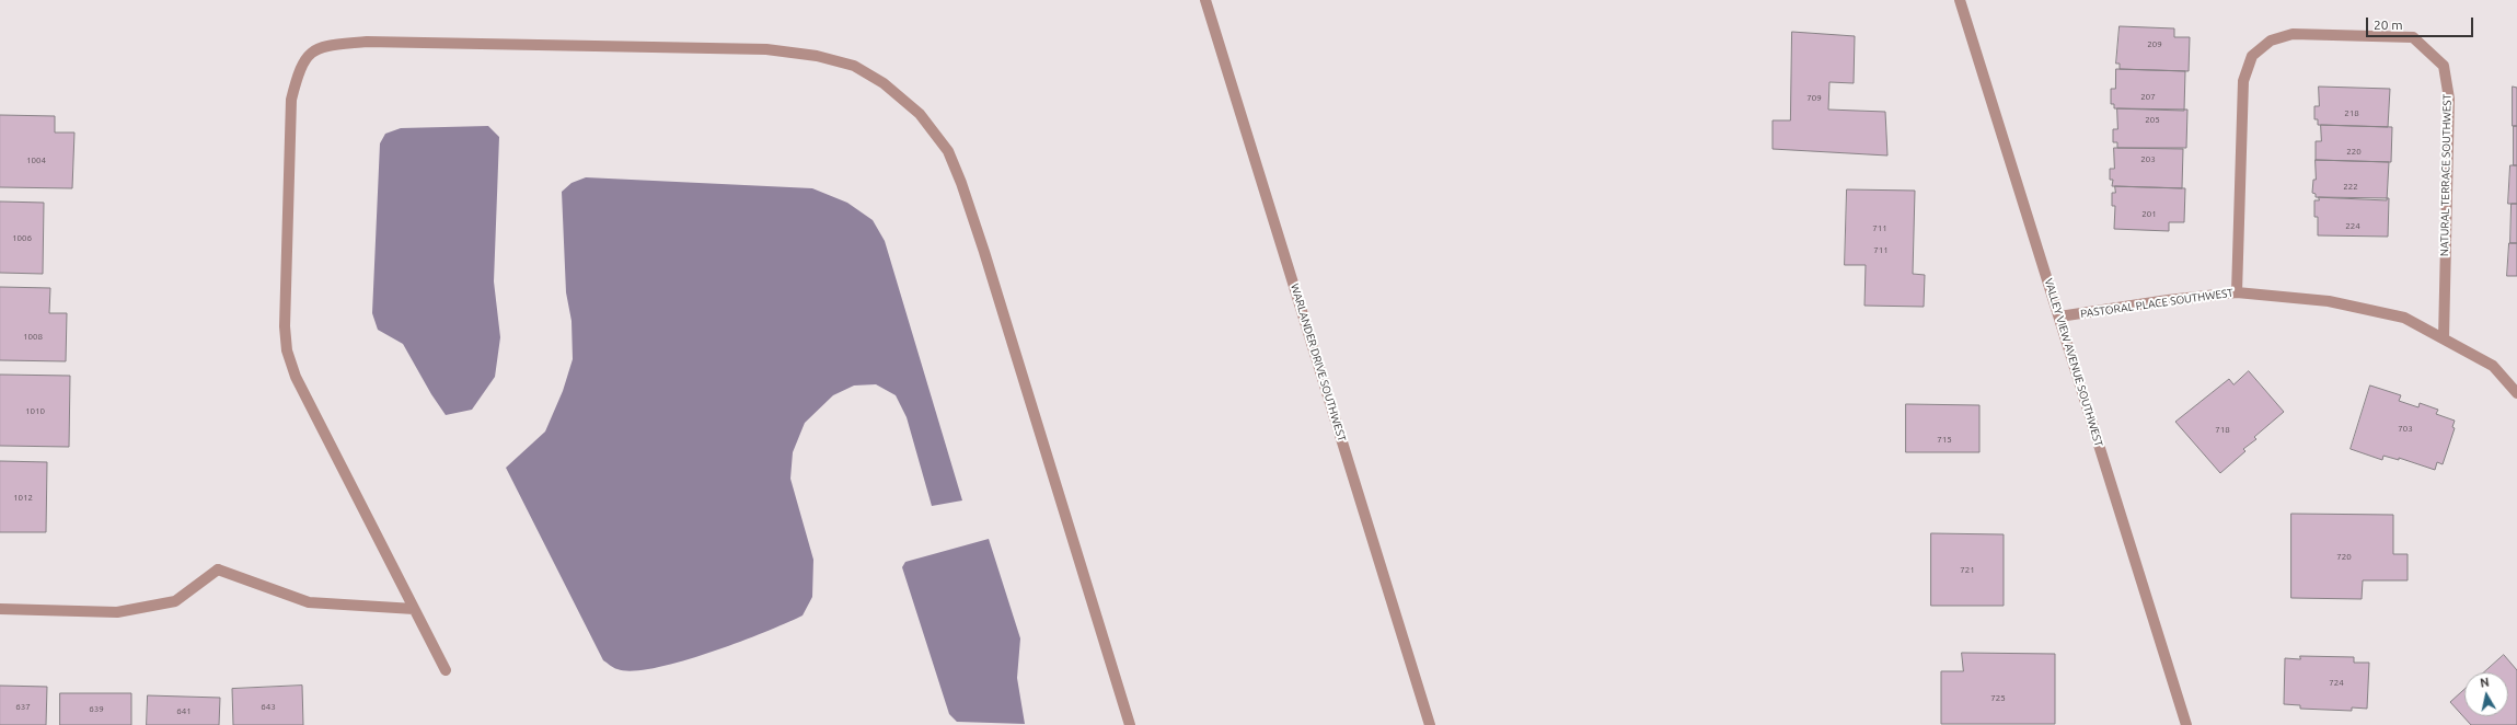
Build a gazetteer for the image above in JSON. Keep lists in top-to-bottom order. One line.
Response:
{"streets":{"street":["NATURAL TERRACE SOUTHWEST","PASTORAL PLACE SOUTHWEST","WARLANDER DRIVE SOUTHWEST","VALLEY VIEW AVENUE SOUTHWEST"]},"crossings":[["NATURAL TERRACE SOUTHWEST","PASTORAL PLACE SOUTHWEST"],["PASTORAL PLACE SOUTHWEST","VALLEY VIEW AVENUE SOUTHWEST"]],"house_numbers":["209","207","709","218","205","220","203","1004","222","201","224","711","1006","711","1008","1010","703","718","715","1012","720","721","724","725","637","643","639","641"],"scale_bar":"20 m","north":"top"}
